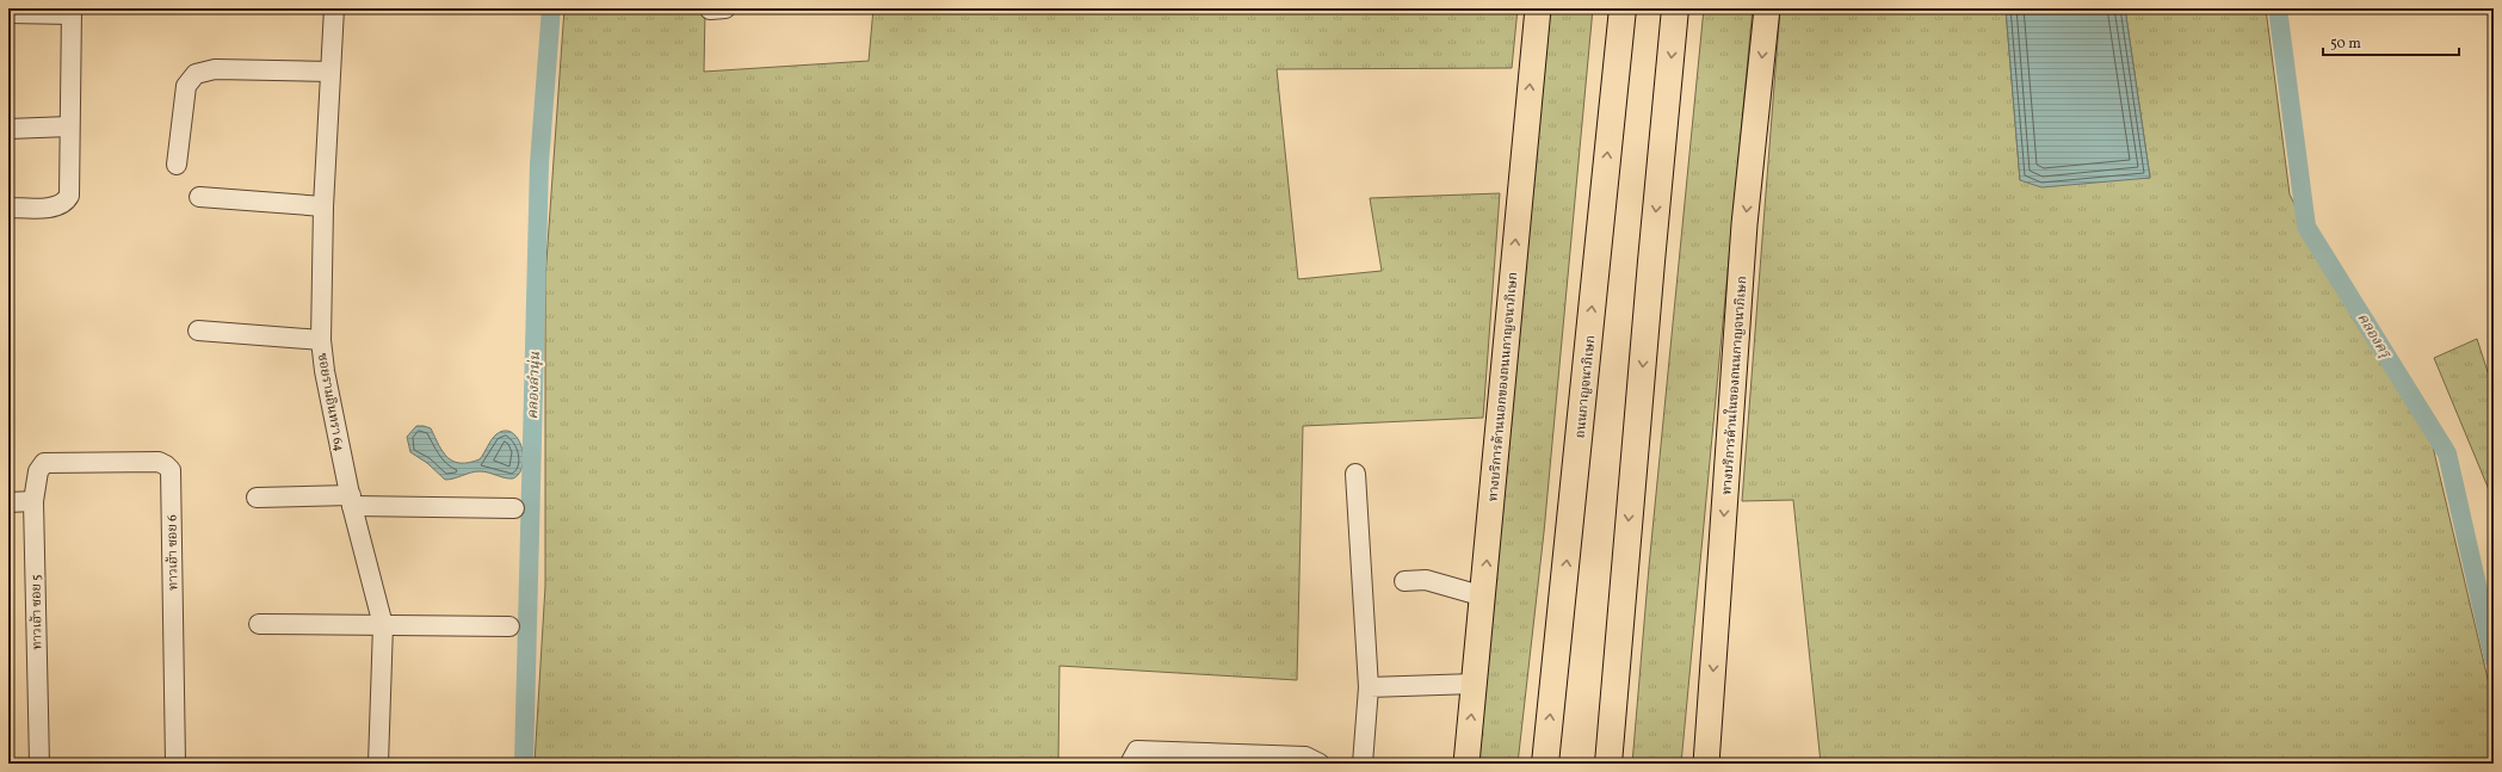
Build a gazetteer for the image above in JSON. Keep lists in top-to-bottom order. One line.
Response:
{"streets":{"highway":["ถนนกาญจนาภิเษก"],"main road":["ทางบริการด้านในของถนนกาญจนาภิเษก","ทางบริการด้านนอกของถนนกาญจนาภิเษก"],"street":["ซอยรามอินทรา 64","ทาวเฮ้า ซอย 6","ทาวเฮ้า ซอย 5"]},"crossings":[["ทาวเฮ้า ซอย 6","ทาวเฮ้า ซอย 5"]],"one_way":["ทางบริการด้านในของถนนกาญจนาภิเษก","ทางบริการด้านนอกของถนนกาญจนาภิเษก"],"water":["คลองครุ","คลองลำนุ่น"],"scale_bar":"50 m"}
